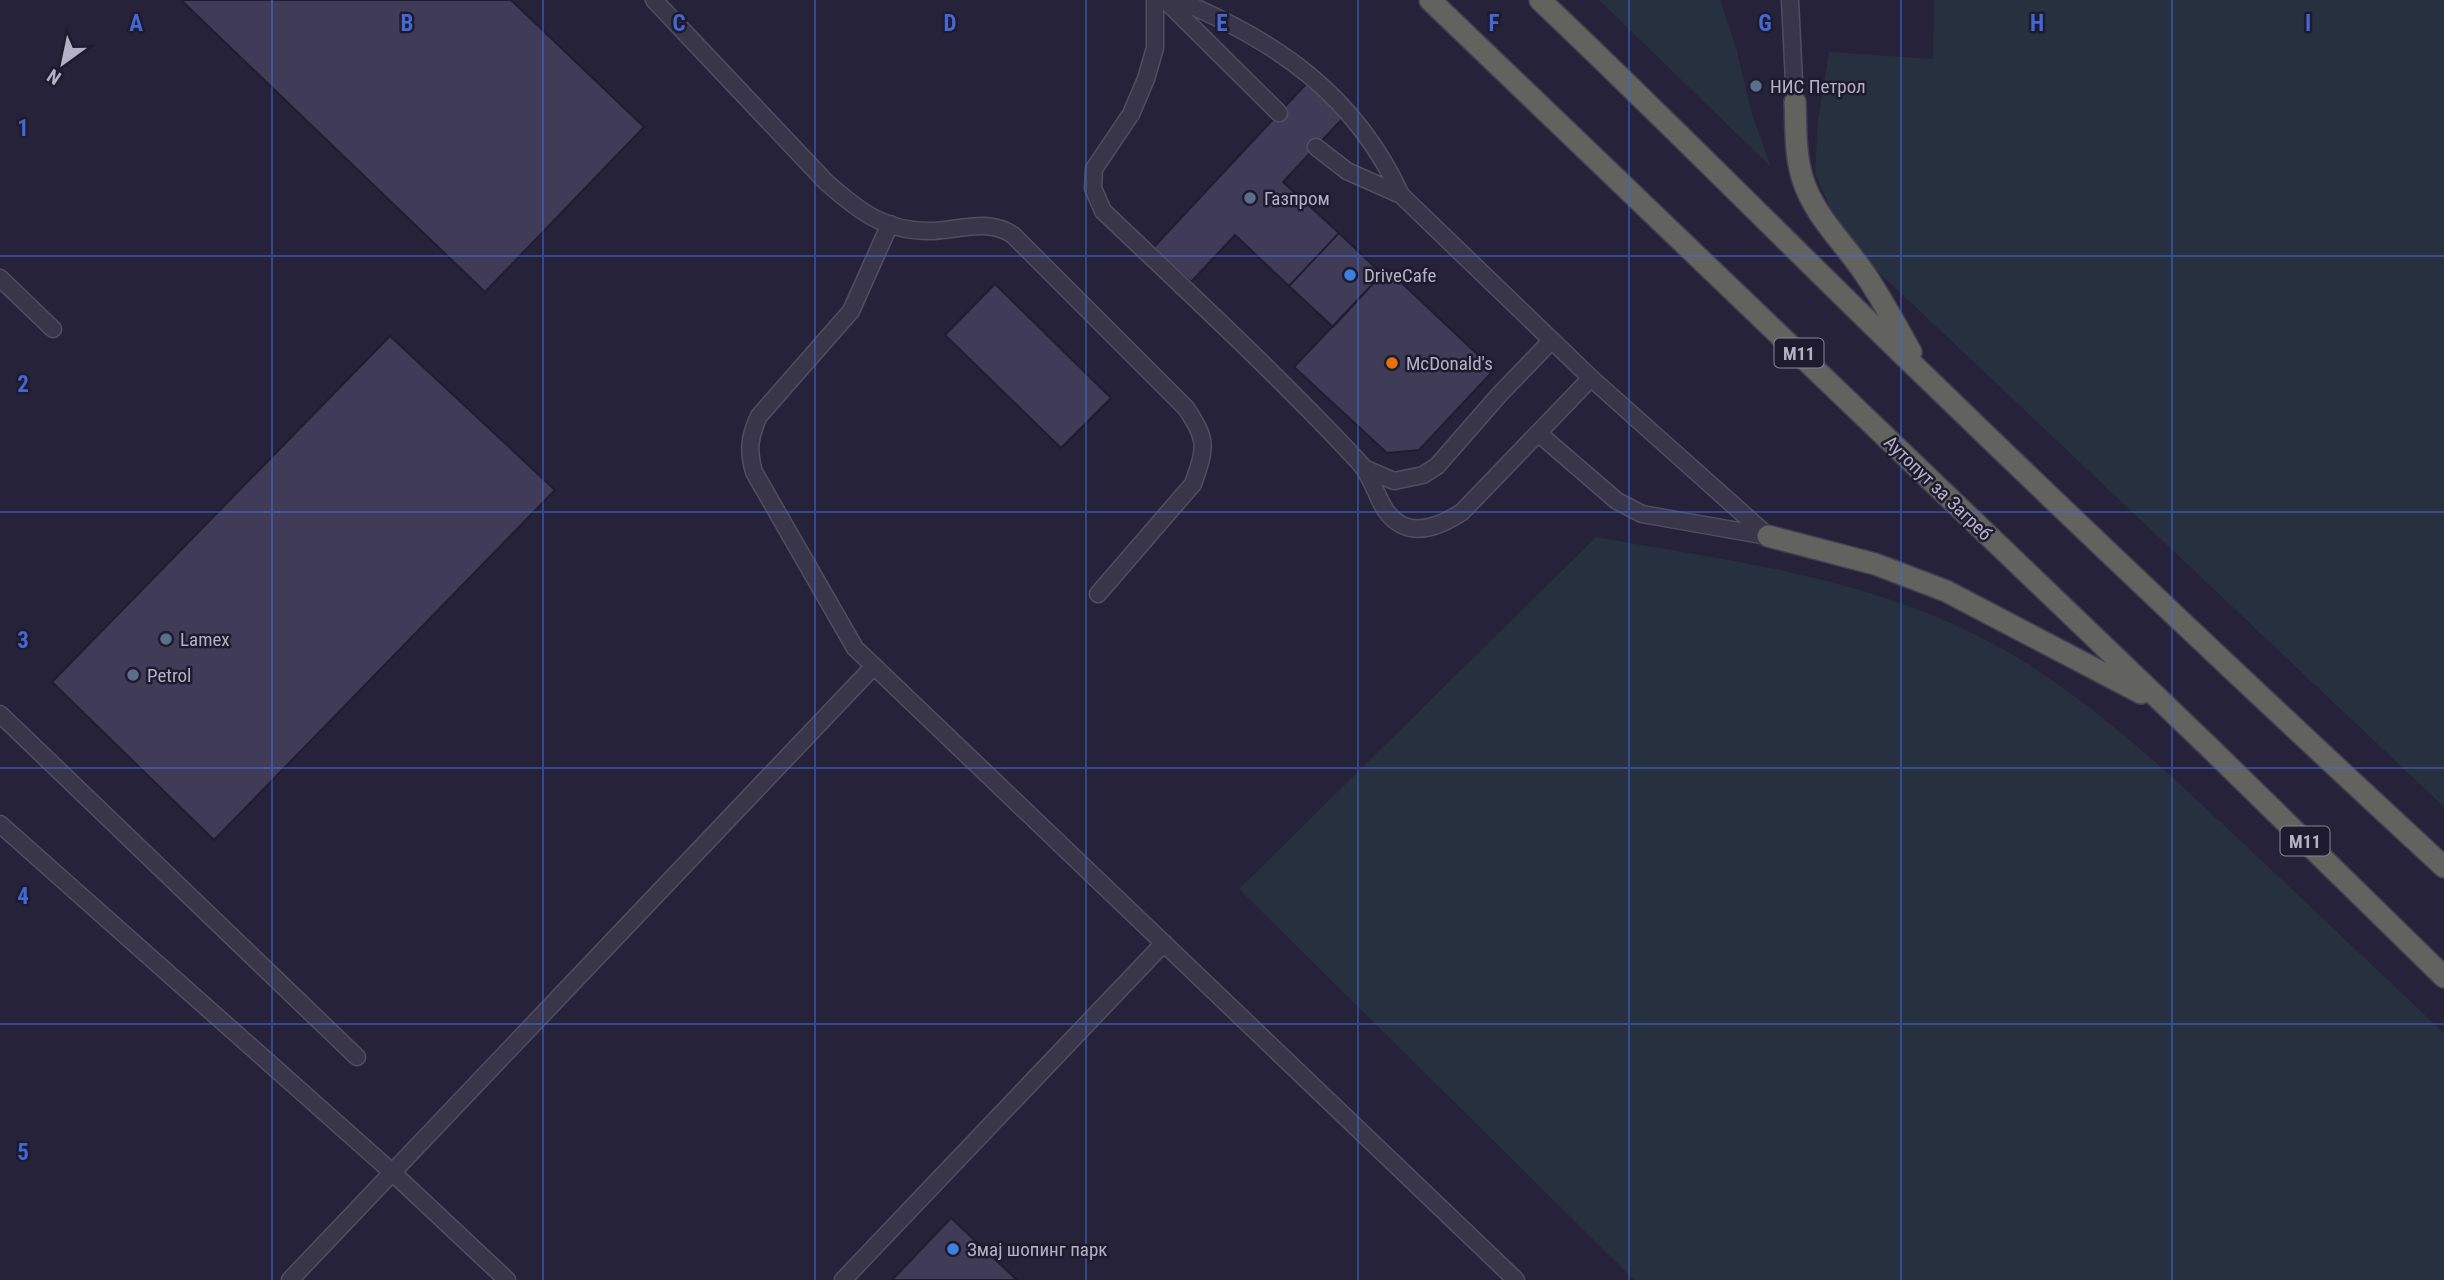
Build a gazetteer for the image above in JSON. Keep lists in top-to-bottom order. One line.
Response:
{"streets":{"highway":["M11","Аутопут за Загреб"]},"places":["НИС Петрол","Газпром","DriveCafe","McDonald's","Lamex","Petrol","Змај шопинг парк"],"north":"bottom left","grid":{"columns":["A","B","C","D","E","F","G","H","I"],"rows":["1","2","3","4","5"]}}
